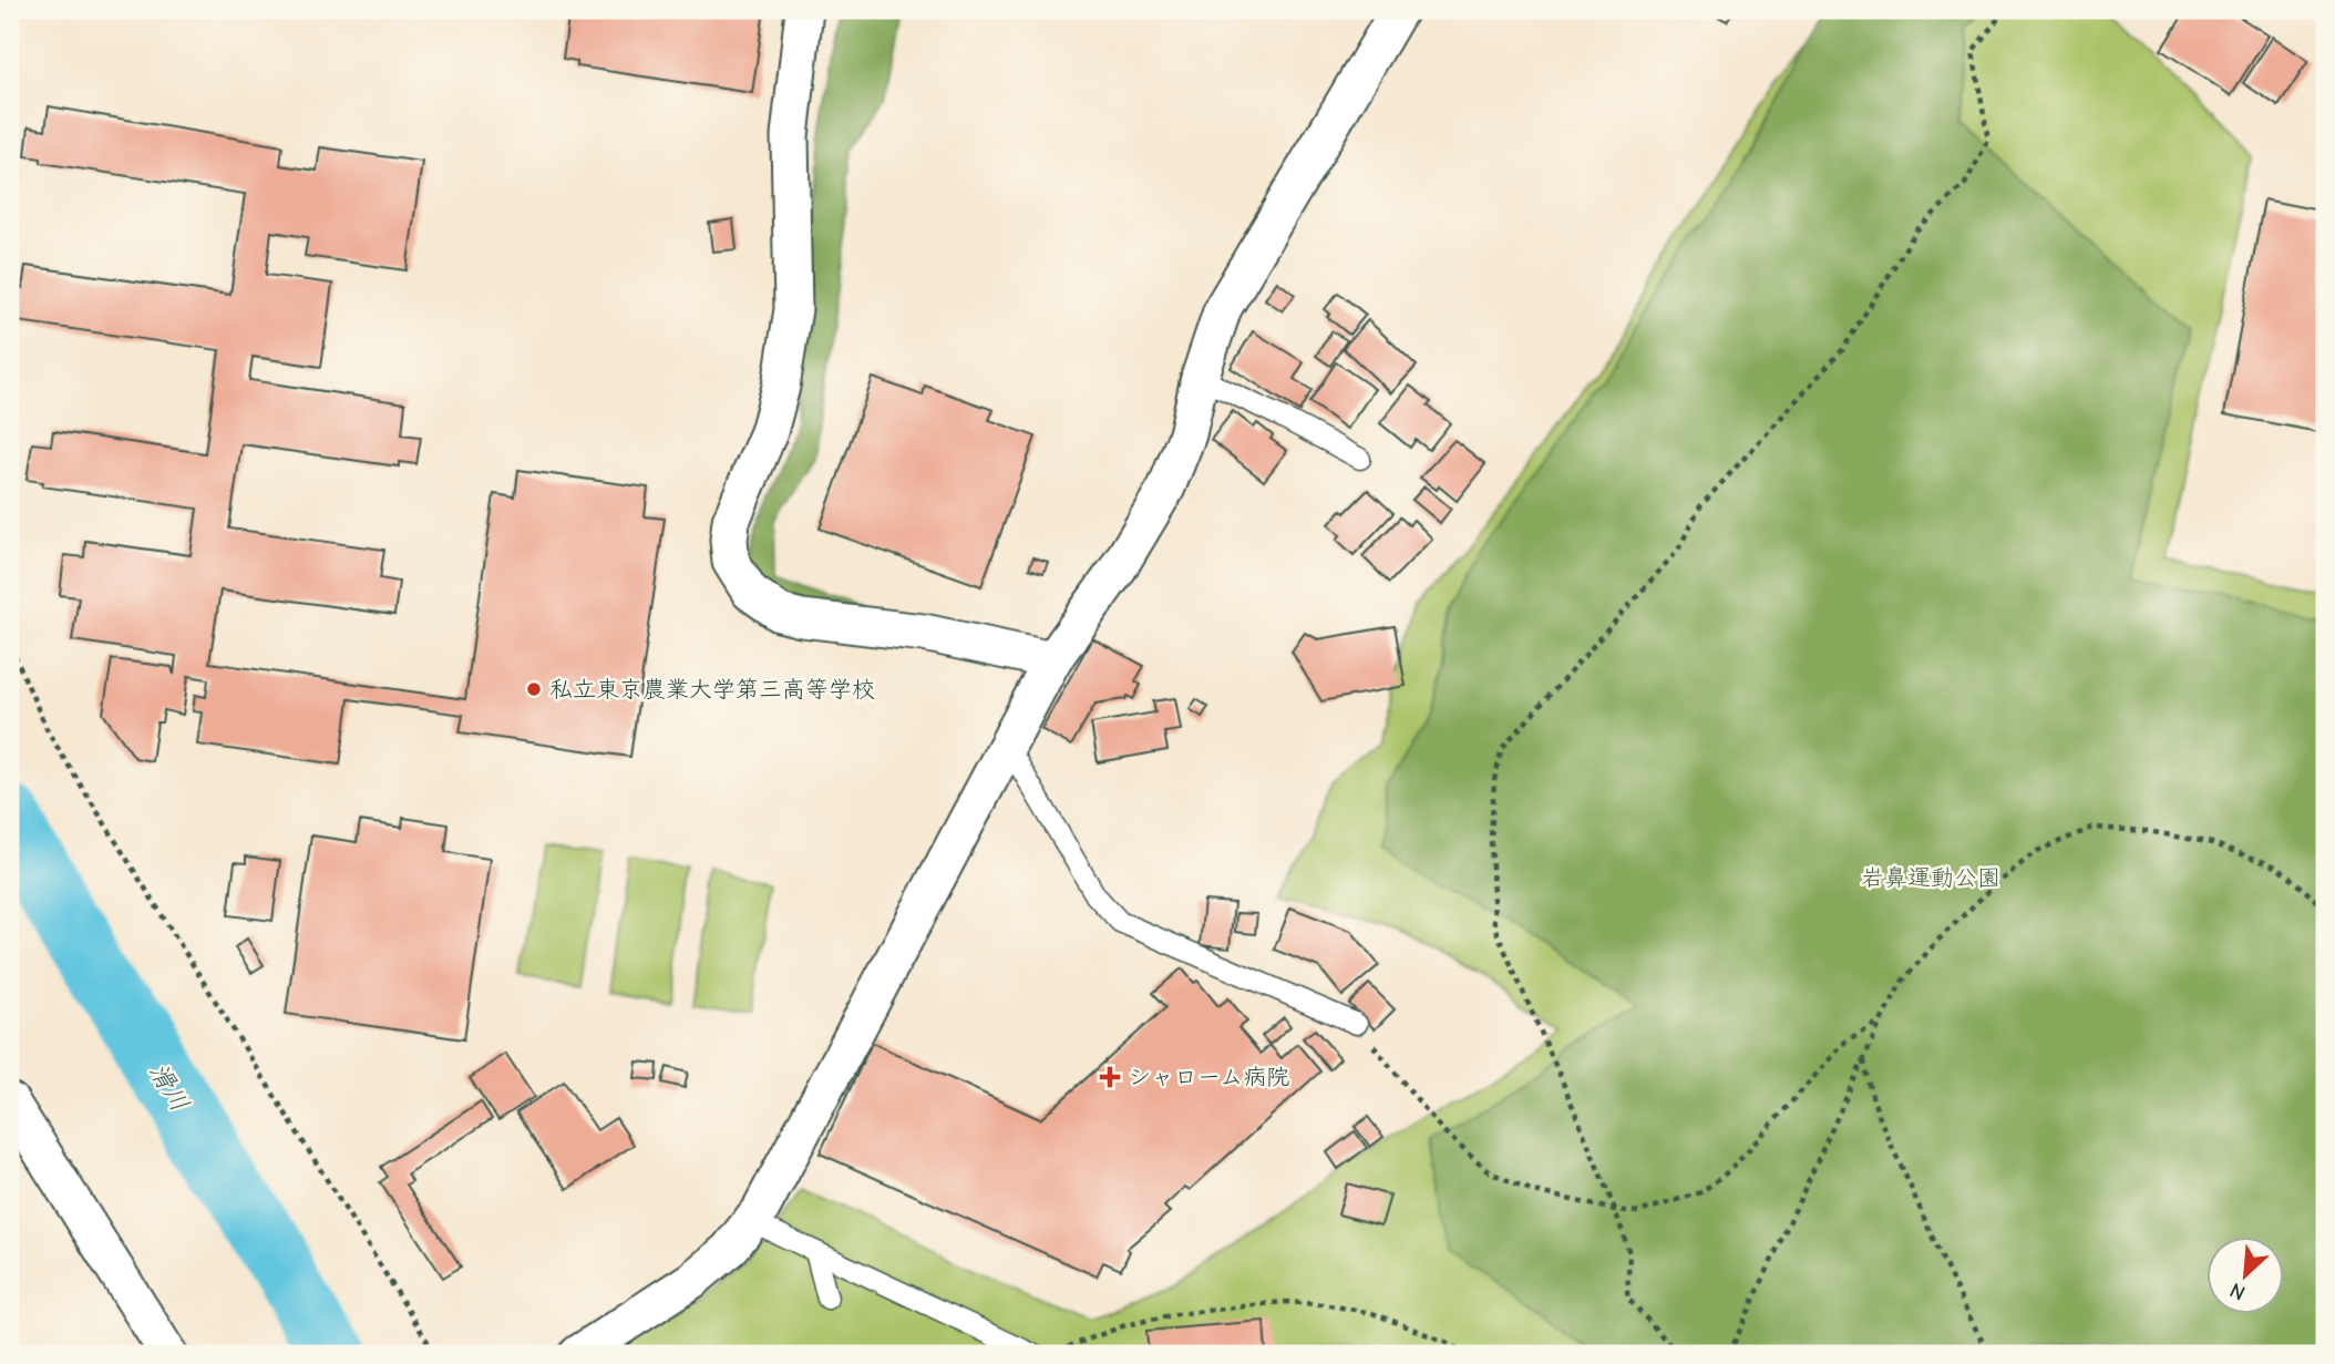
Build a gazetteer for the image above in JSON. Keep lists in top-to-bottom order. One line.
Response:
{"water":["滑川"],"parks":["岩鼻運動公園"],"places":{"other":["私立東京農業大学第三高等学校"],"health":["シャローム病院"]},"north":"bottom left"}
